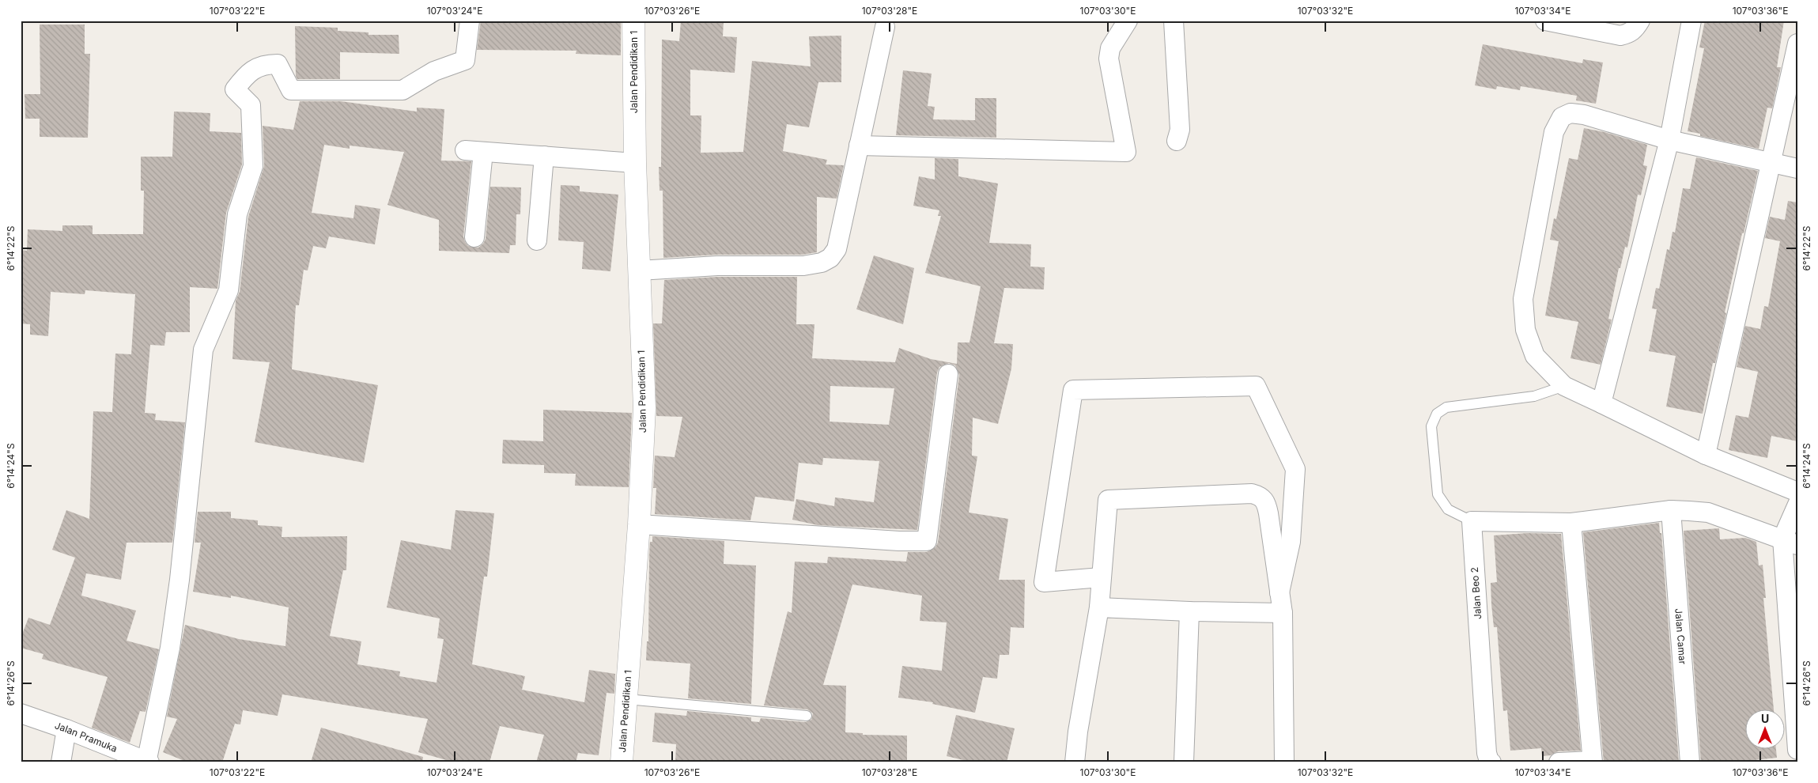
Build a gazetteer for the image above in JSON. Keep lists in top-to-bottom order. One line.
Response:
{"streets":{"street":["Jalan Pendidikan 1","Jalan Beo 2","Jalan Camar","Jalan Pramuka"]},"north":"top","coordinates":["107°03'22\"E","107°03'24\"E","107°03'26\"E","107°03'28\"E","107°03'30\"E","107°03'32\"E","107°03'34\"E","107°03'36\"E","6°14'22\"S","6°14'24\"S","6°14'26\"S"]}
